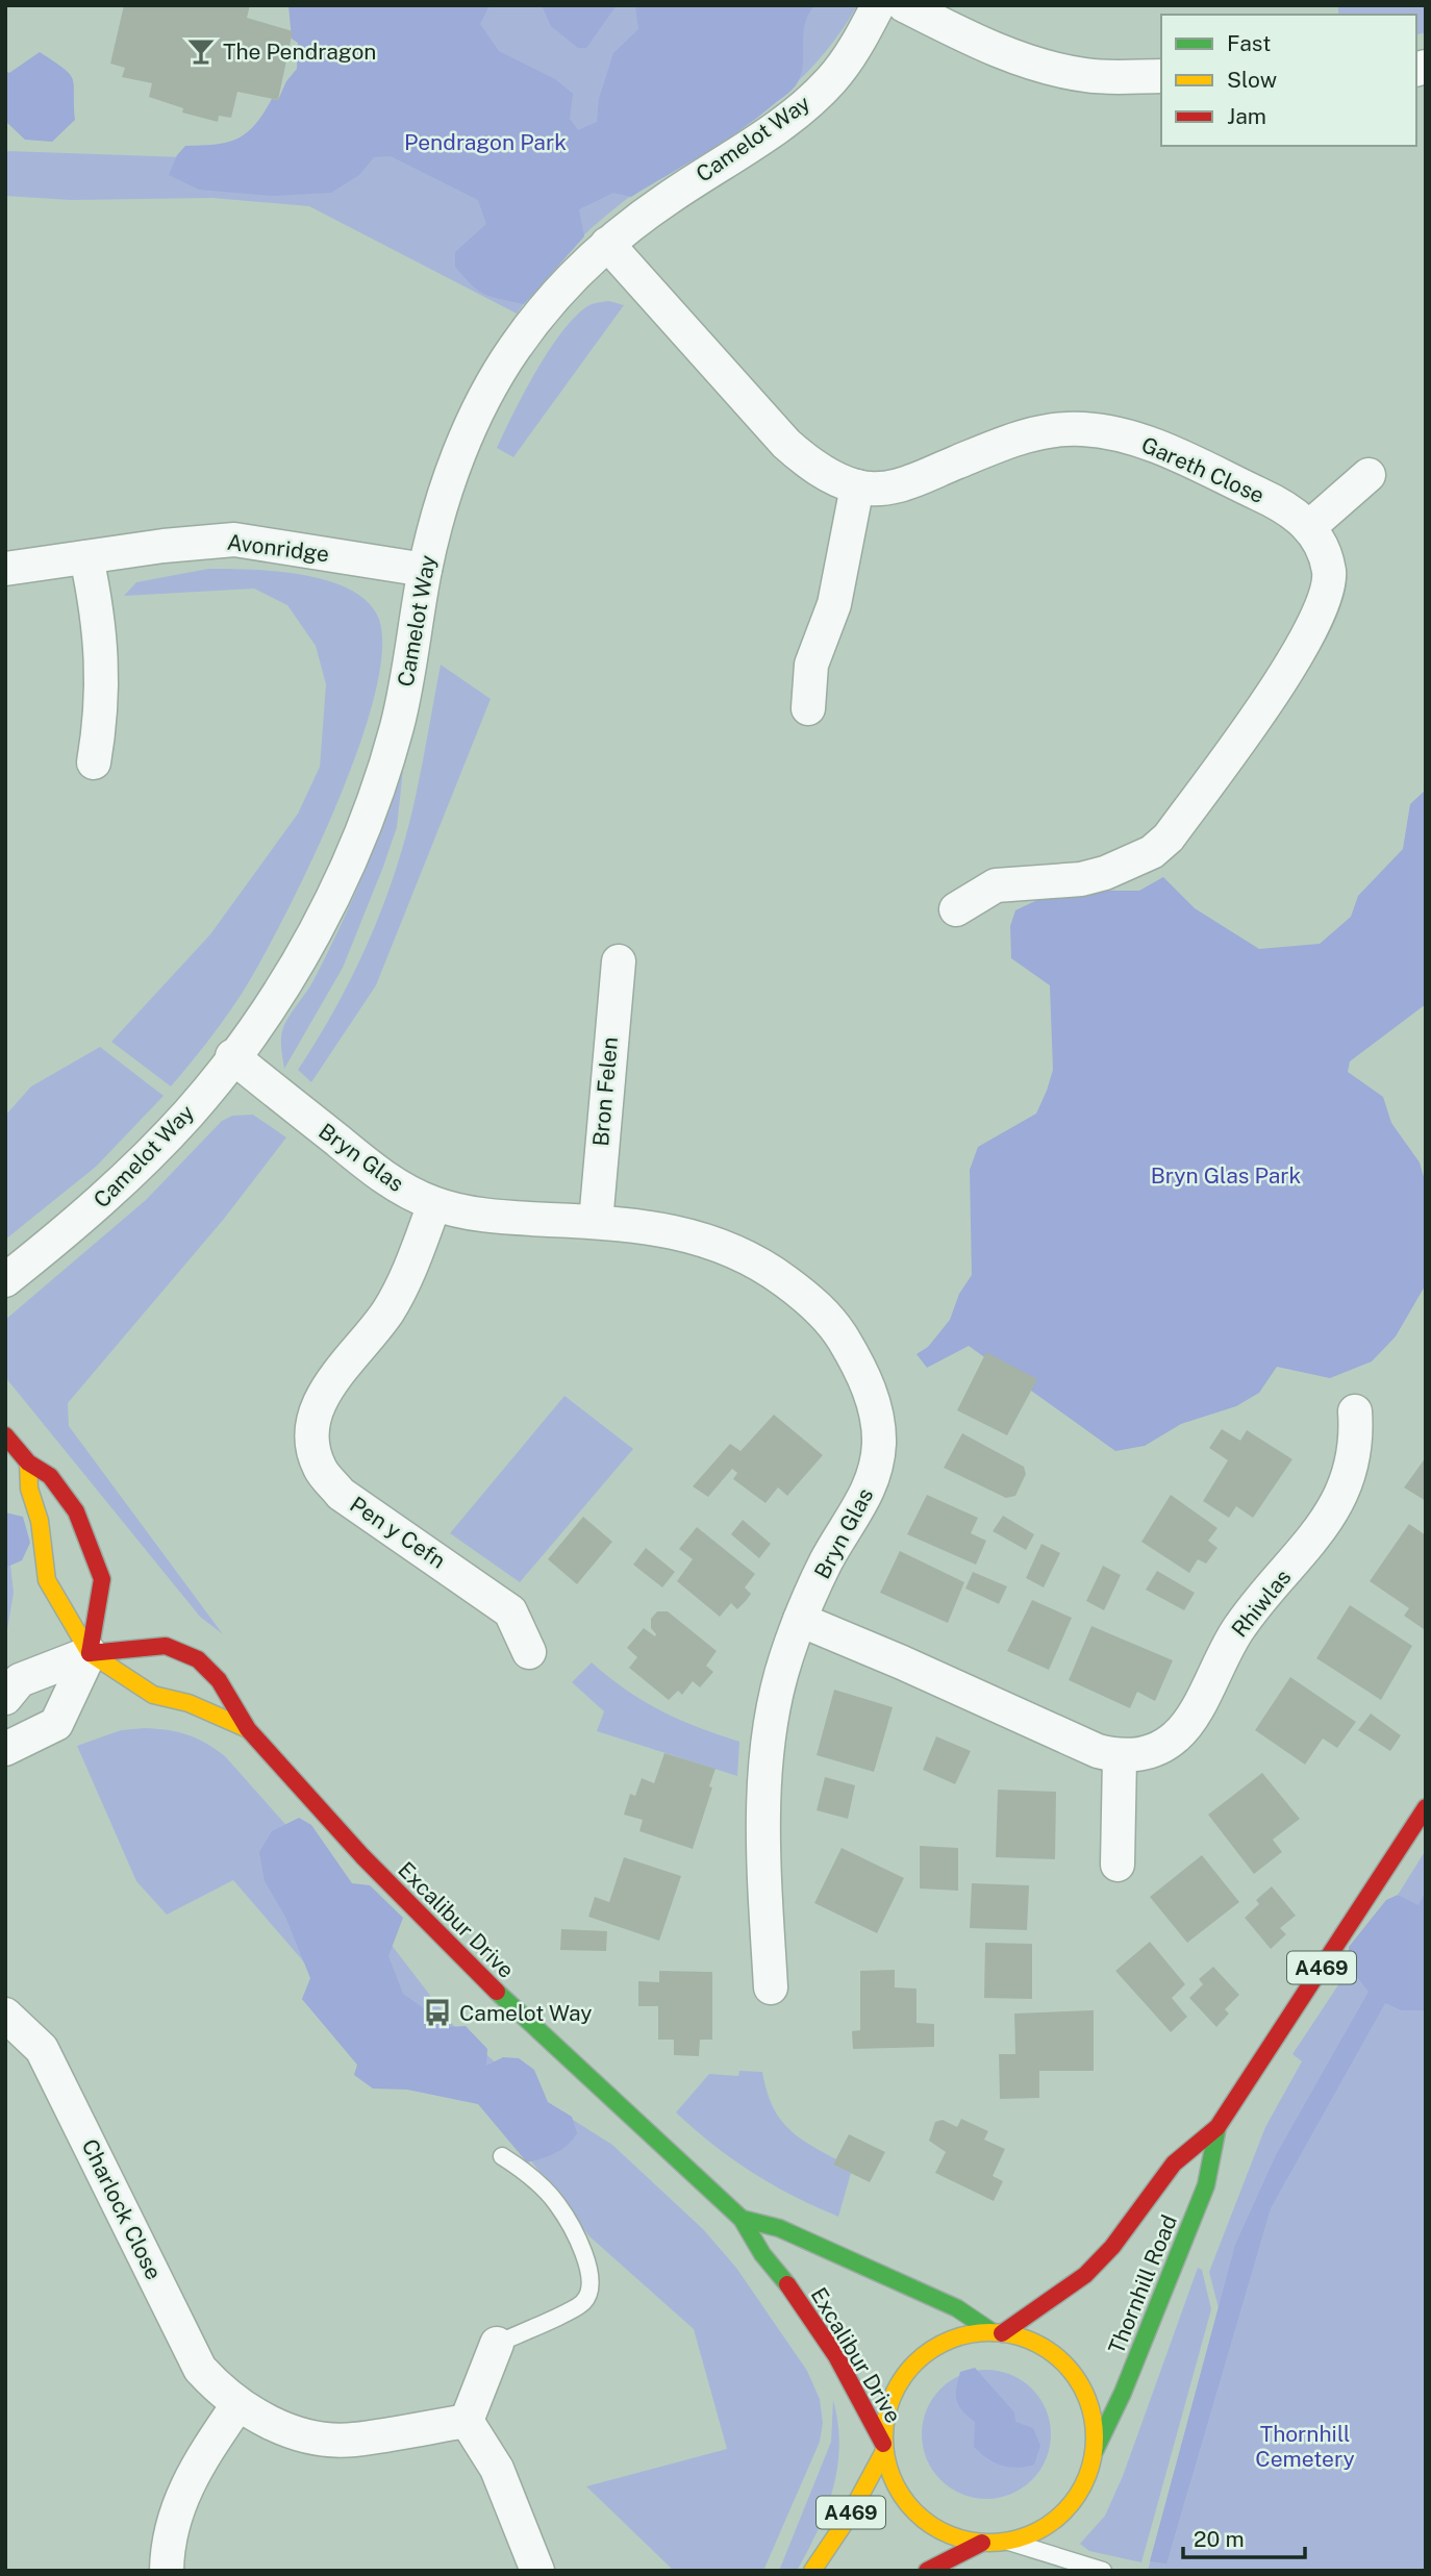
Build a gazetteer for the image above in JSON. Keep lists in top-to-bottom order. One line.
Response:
{"streets":{"street":["Camelot Way","Gareth Close","Avonridge","Bron Felen","Bryn Glas","Pen y Cefn","Rhiwlas","Excalibur Drive","A469","Charlock Close","Thornhill Road"]},"crossings":[["Camelot Way","Gareth Close"],["Camelot Way","Avonridge"],["Camelot Way","Bryn Glas"],["Bron Felen","Bryn Glas"],["Bryn Glas","Pen y Cefn"],["Excalibur Drive","Thornhill Road"]],"parks":["Pendragon Park","Bryn Glas Park","Thornhill Cemetery"],"places":{"bar":["The Pendragon"],"bus stop":["Camelot Way"]},"legend":["Fast","Slow","Jam"],"scale_bar":"20 m"}
